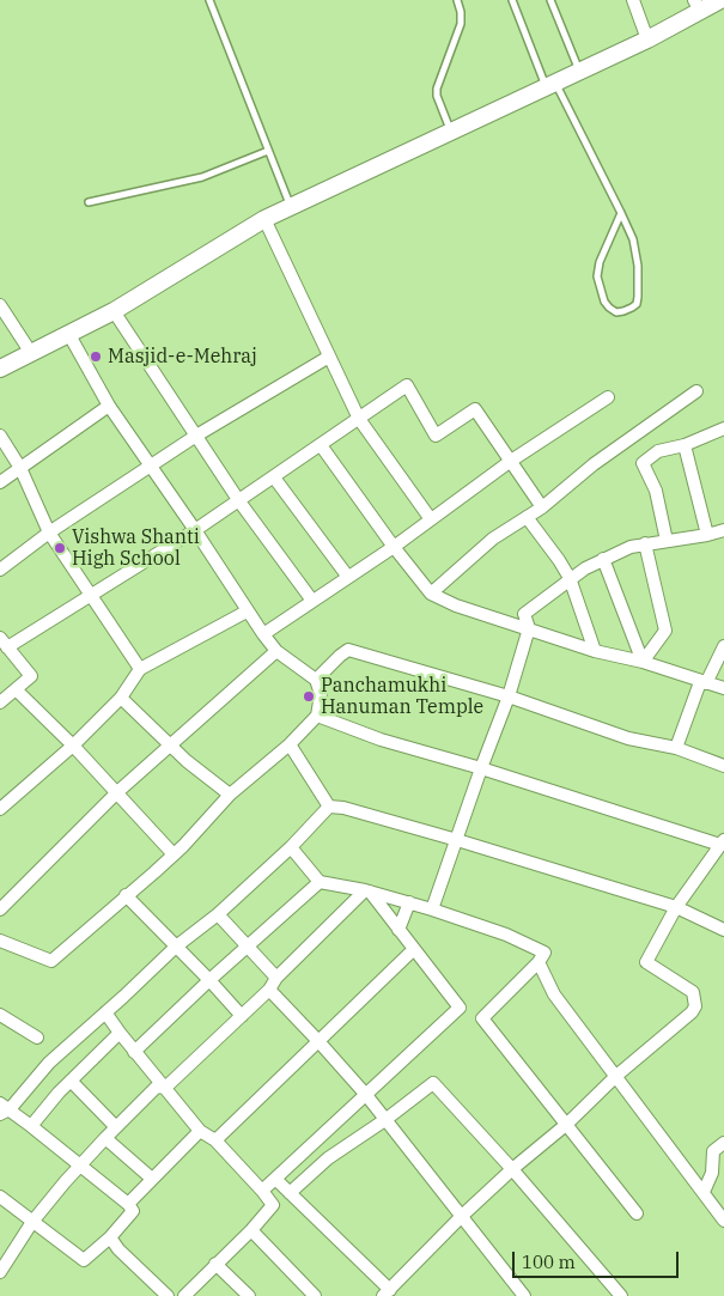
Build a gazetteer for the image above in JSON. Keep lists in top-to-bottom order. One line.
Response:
{"places":["Masjid-e-Mehraj","Vishwa Shanti High School","Panchamukhi Hanuman Temple"],"scale_bar":"100 m"}
